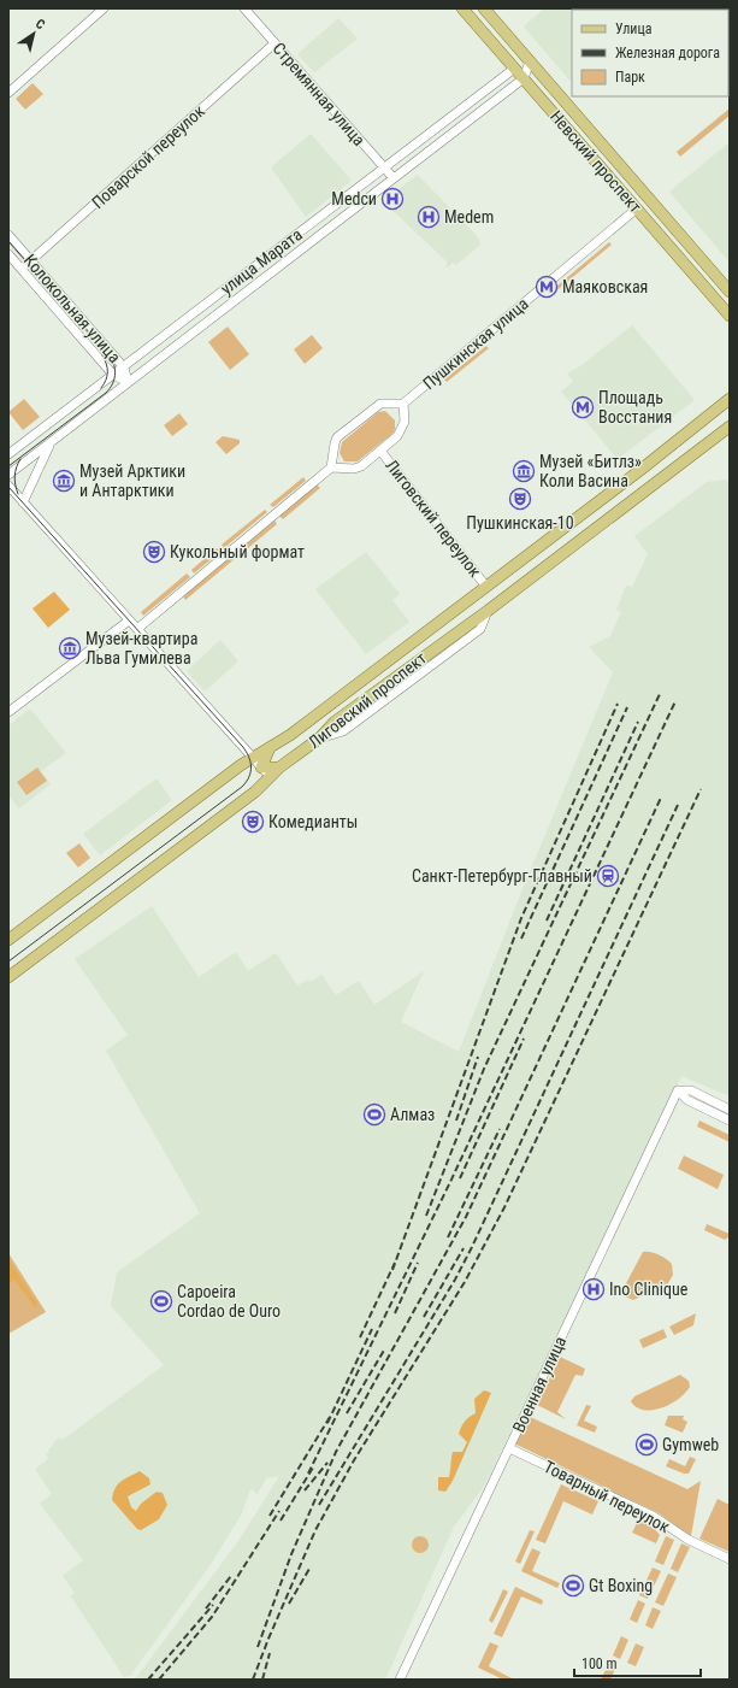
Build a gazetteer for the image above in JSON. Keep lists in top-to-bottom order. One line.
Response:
{"streets":{"main road":["Невский проспект","Лиговский проспект"],"street":["Стремянная улица","Поварской переулок","улица Марата","Колокольная улица","Пушкинская улица","Лиговский переулок","Военная улица","Товарный переулок"]},"crossings":[["Стремянная улица","Поварской переулок"],["Стремянная улица","улица Марата"],["Поварской переулок","Колокольная улица"],["Невский проспект","улица Марата"],["Невский проспект","Пушкинская улица"],["улица Марата","Колокольная улица"],["Лиговский переулок","Лиговский проспект"],["Военная улица","Товарный переулок"]],"places":{"hospital":["Medси","Medem","Ino Clinique"],"metro station":["Маяковская","Площадь Восстания"],"museum":["Музей «Битлз» Коли Васина","Музей Арктики и Антарктики","Музей-квартира Льва Гумилева"],"theatre":["Пушкинская-10","Кукольный формат","Комедианты"],"station":["Санкт-Петербург-Главный"],"sports":["Алмаз","Capoeira Cordao de Ouro","Gymweb","Gt Boxing"]},"legend":["Улица","Железная дорога","Парк"],"scale_bar":"100 m","north":"top right"}
